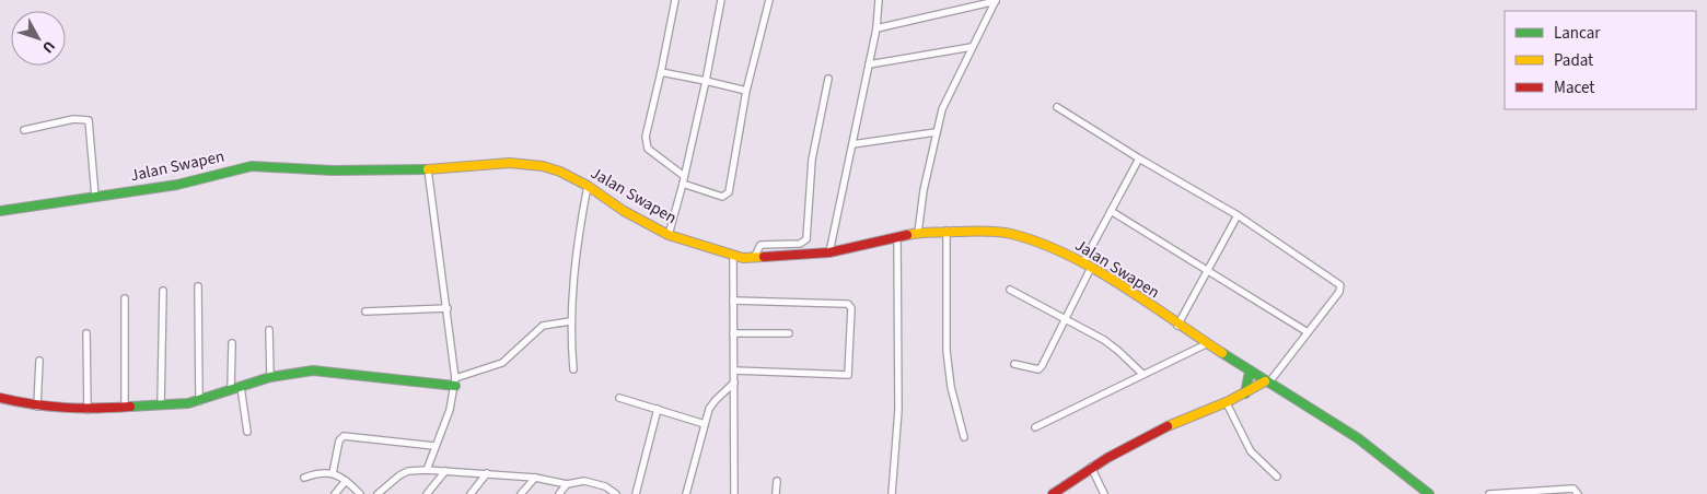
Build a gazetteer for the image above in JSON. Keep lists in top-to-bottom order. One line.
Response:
{"streets":{"main road":["Jalan Swapen"]},"legend":["Lancar","Padat","Macet"],"north":"bottom right"}
